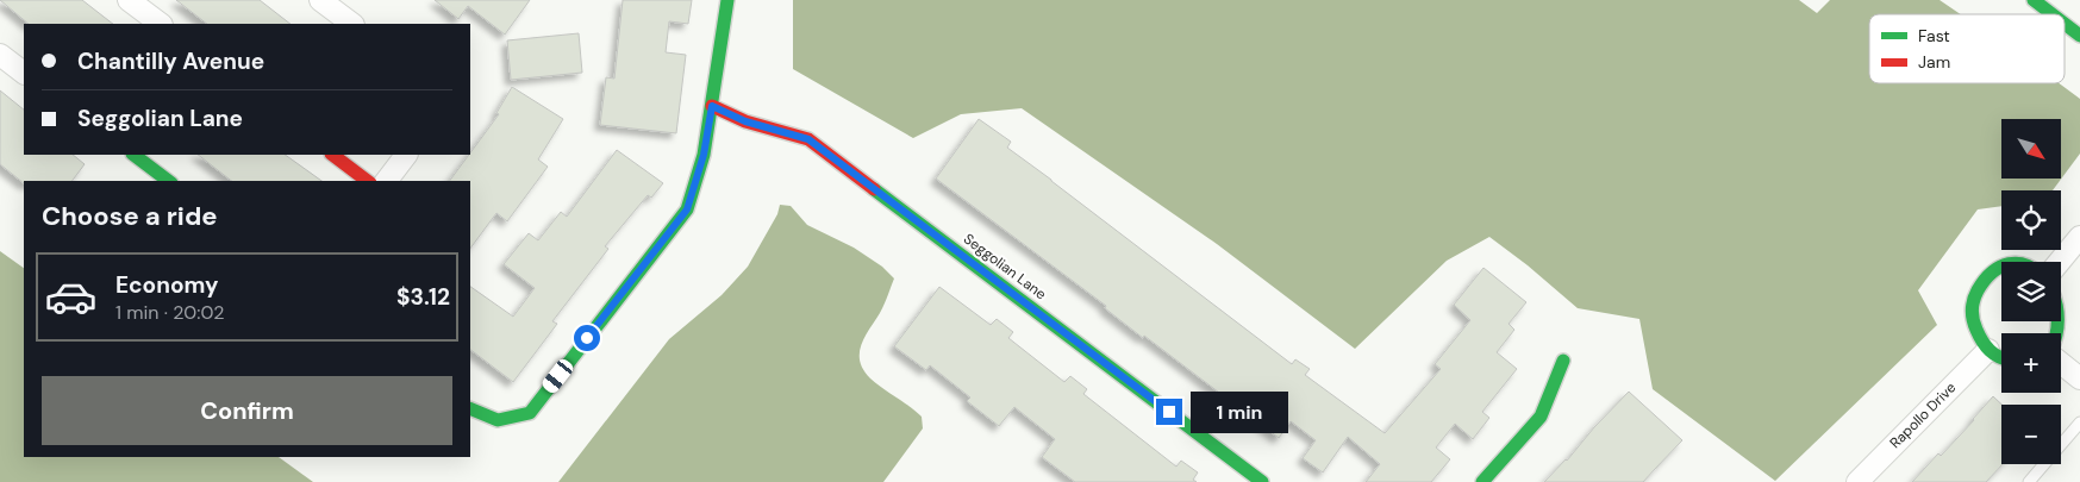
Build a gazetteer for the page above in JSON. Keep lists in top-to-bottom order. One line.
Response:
{"streets":{"street":["Seggolian Lane","Rapollo Drive"]},"legend":["Fast","Jam"],"north":"bottom right","page":{"banner":["Chantilly Avenue","Seggolian Lane"],"map_buttons":["+","−"],"heading":"Choose a ride","list":[{"name":"Economy","note":"1 min · 20:02","value":"$3.12"}],"buttons":"Confirm","bubble":"1 min"}}
